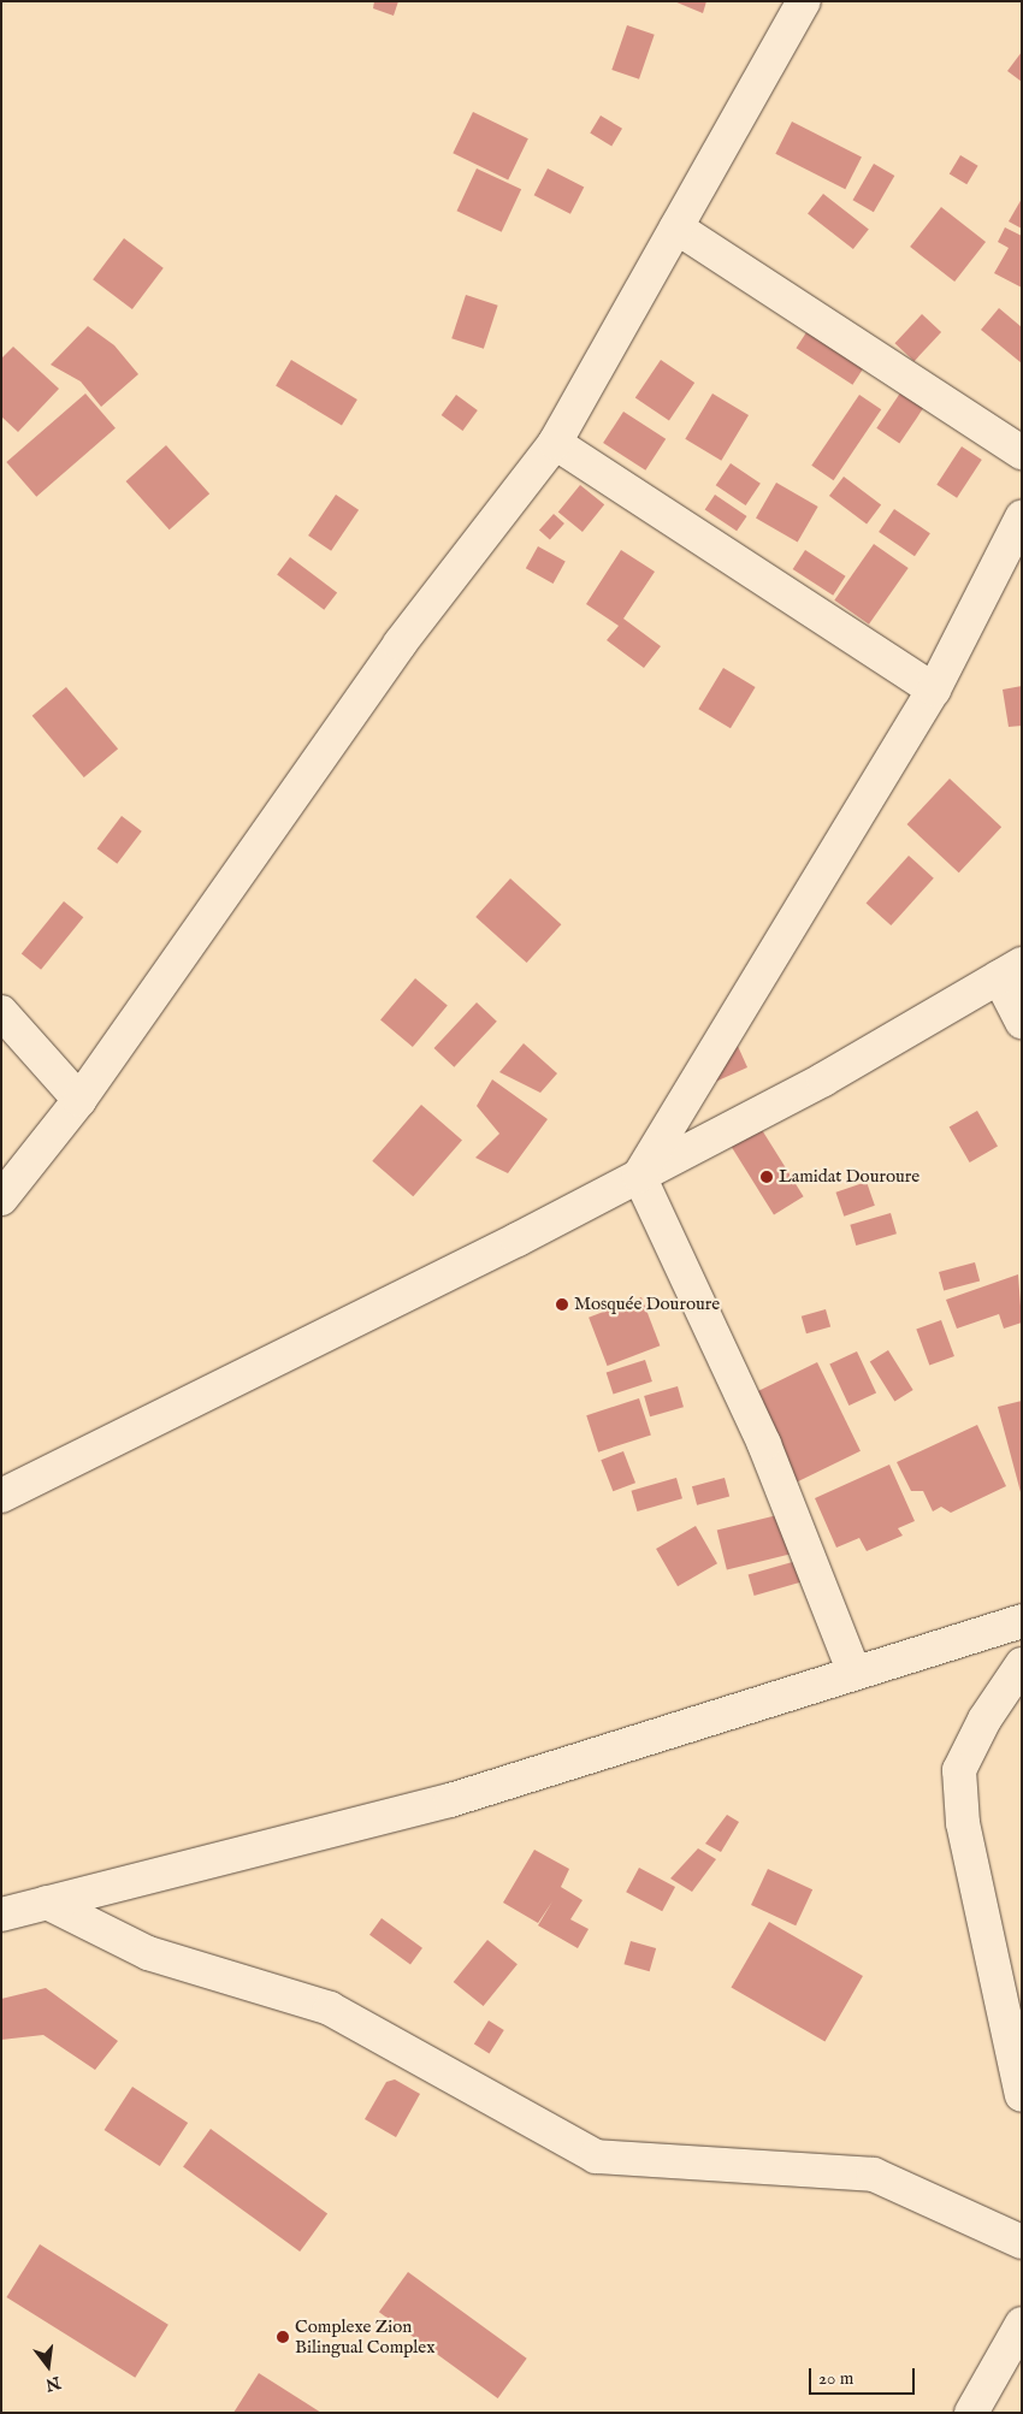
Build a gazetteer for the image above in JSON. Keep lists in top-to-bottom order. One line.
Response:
{"places":["Lamidat Douroure","Mosquée Douroure","Complexe Zion Bilingual Complex"],"scale_bar":"20 m","north":"bottom"}
